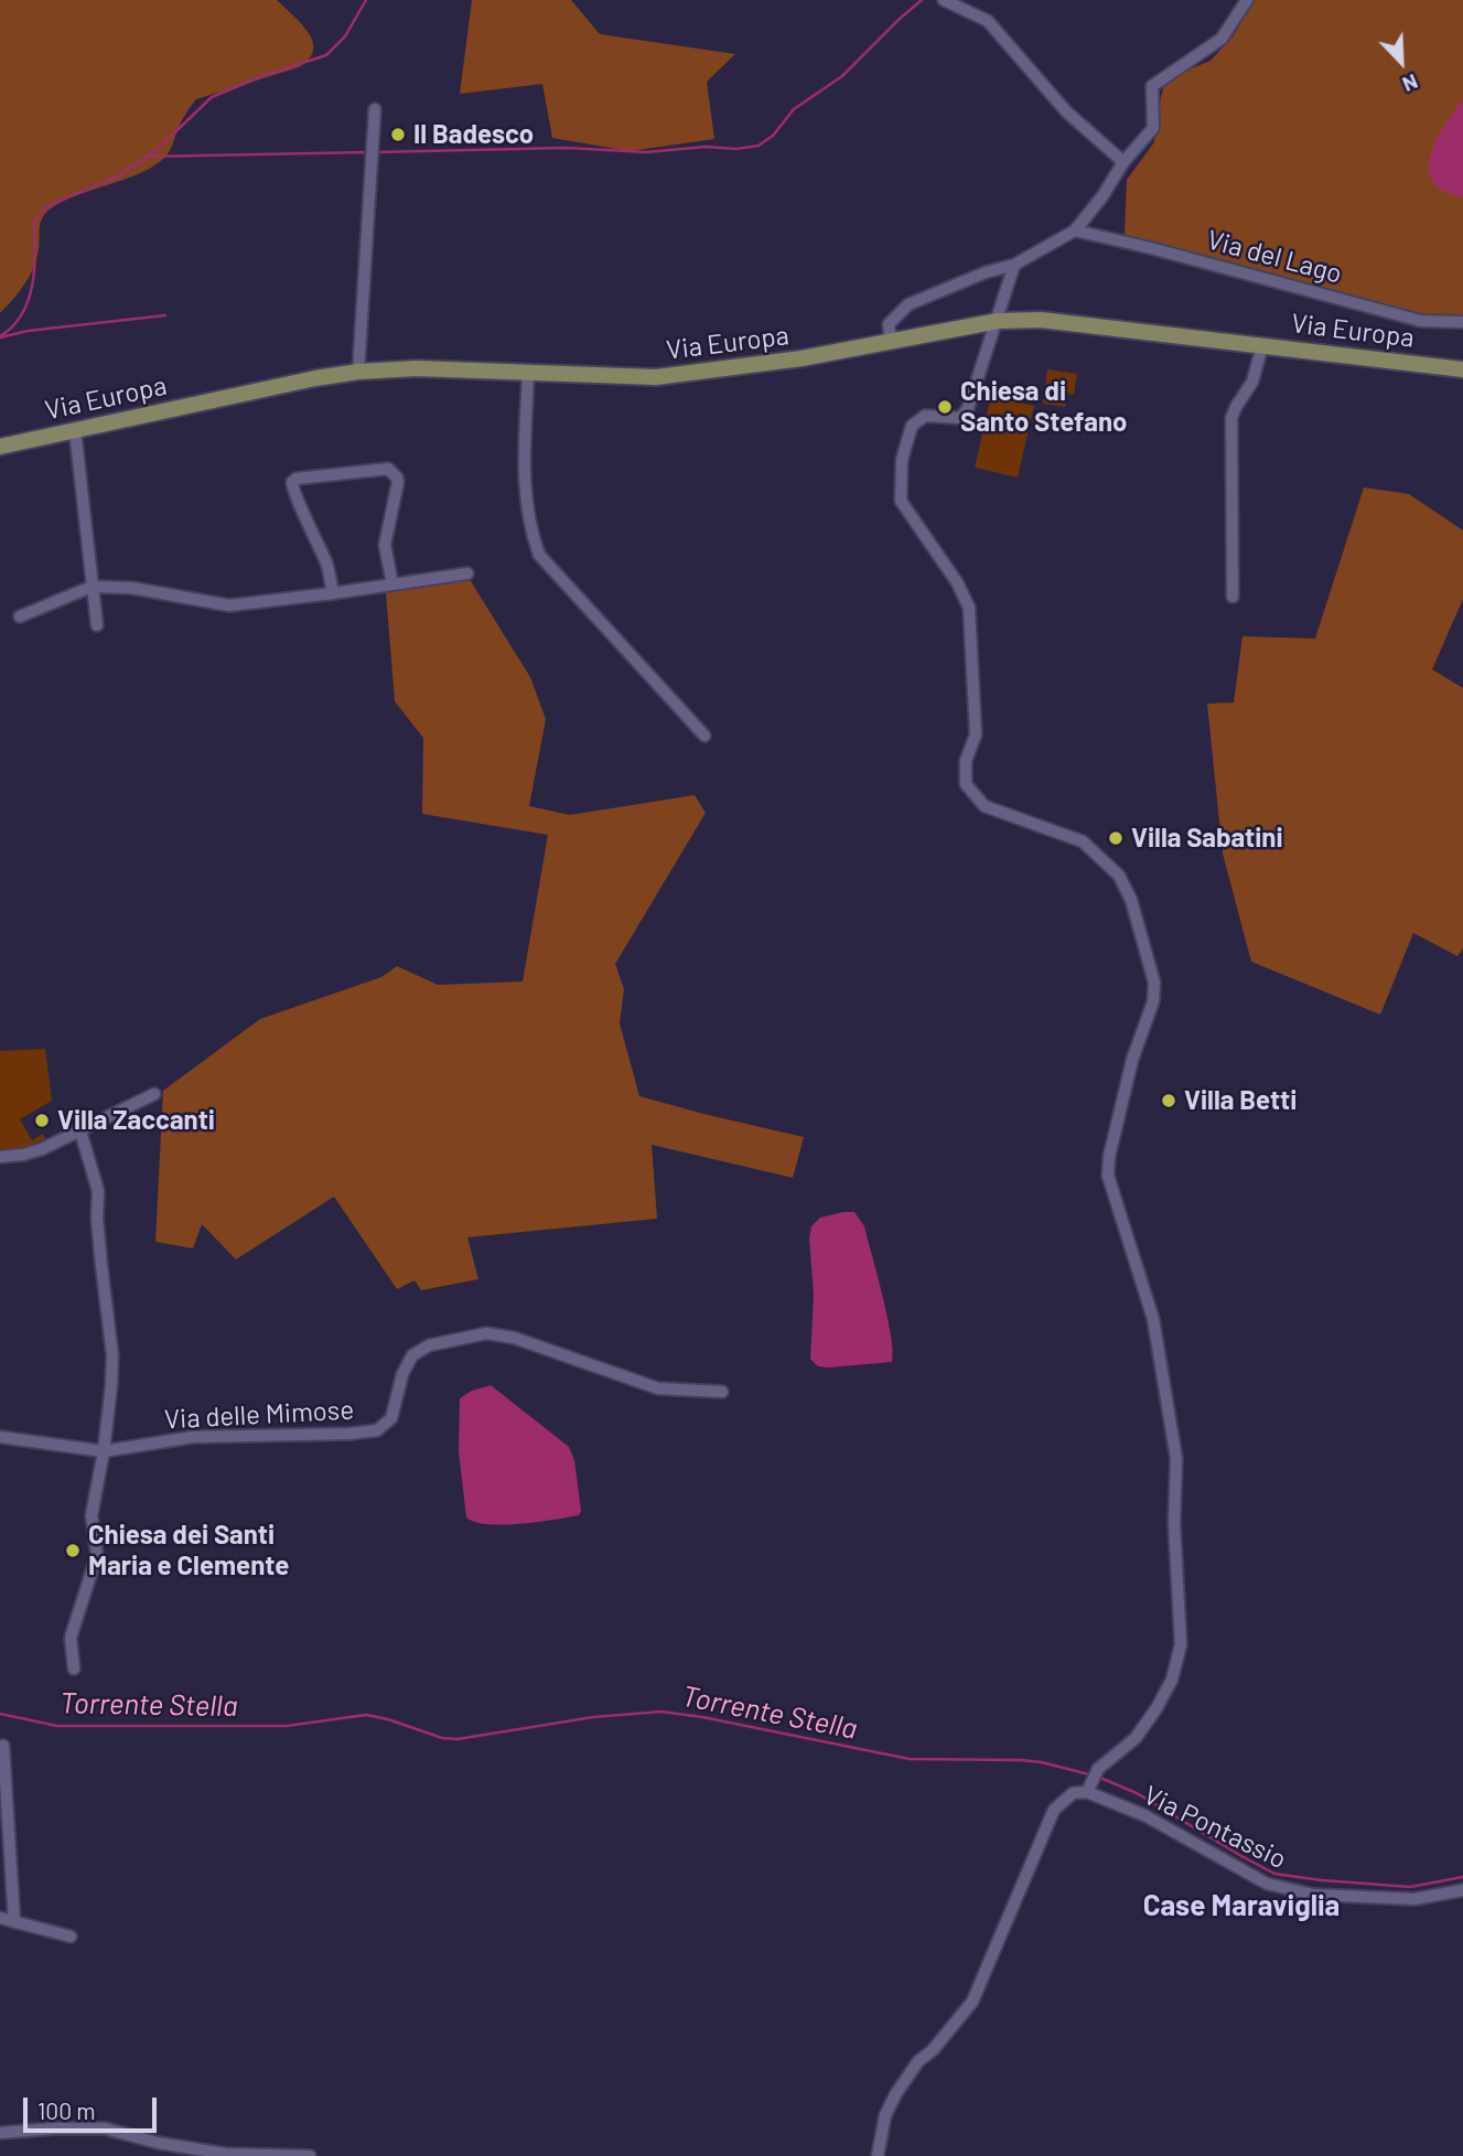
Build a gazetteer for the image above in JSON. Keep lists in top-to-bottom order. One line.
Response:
{"streets":{"main road":["Via Europa"],"street":["Via del Lago","Via delle Mimose","Via Pontassio"]},"districts":["Case Maraviglia"],"water":["Torrente Stella"],"places":["Il Badesco","Chiesa di Santo Stefano","Villa Sabatini","Villa Betti","Villa Zaccanti","Chiesa dei Santi Maria e Clemente"],"scale_bar":"100 m","north":"bottom right"}
